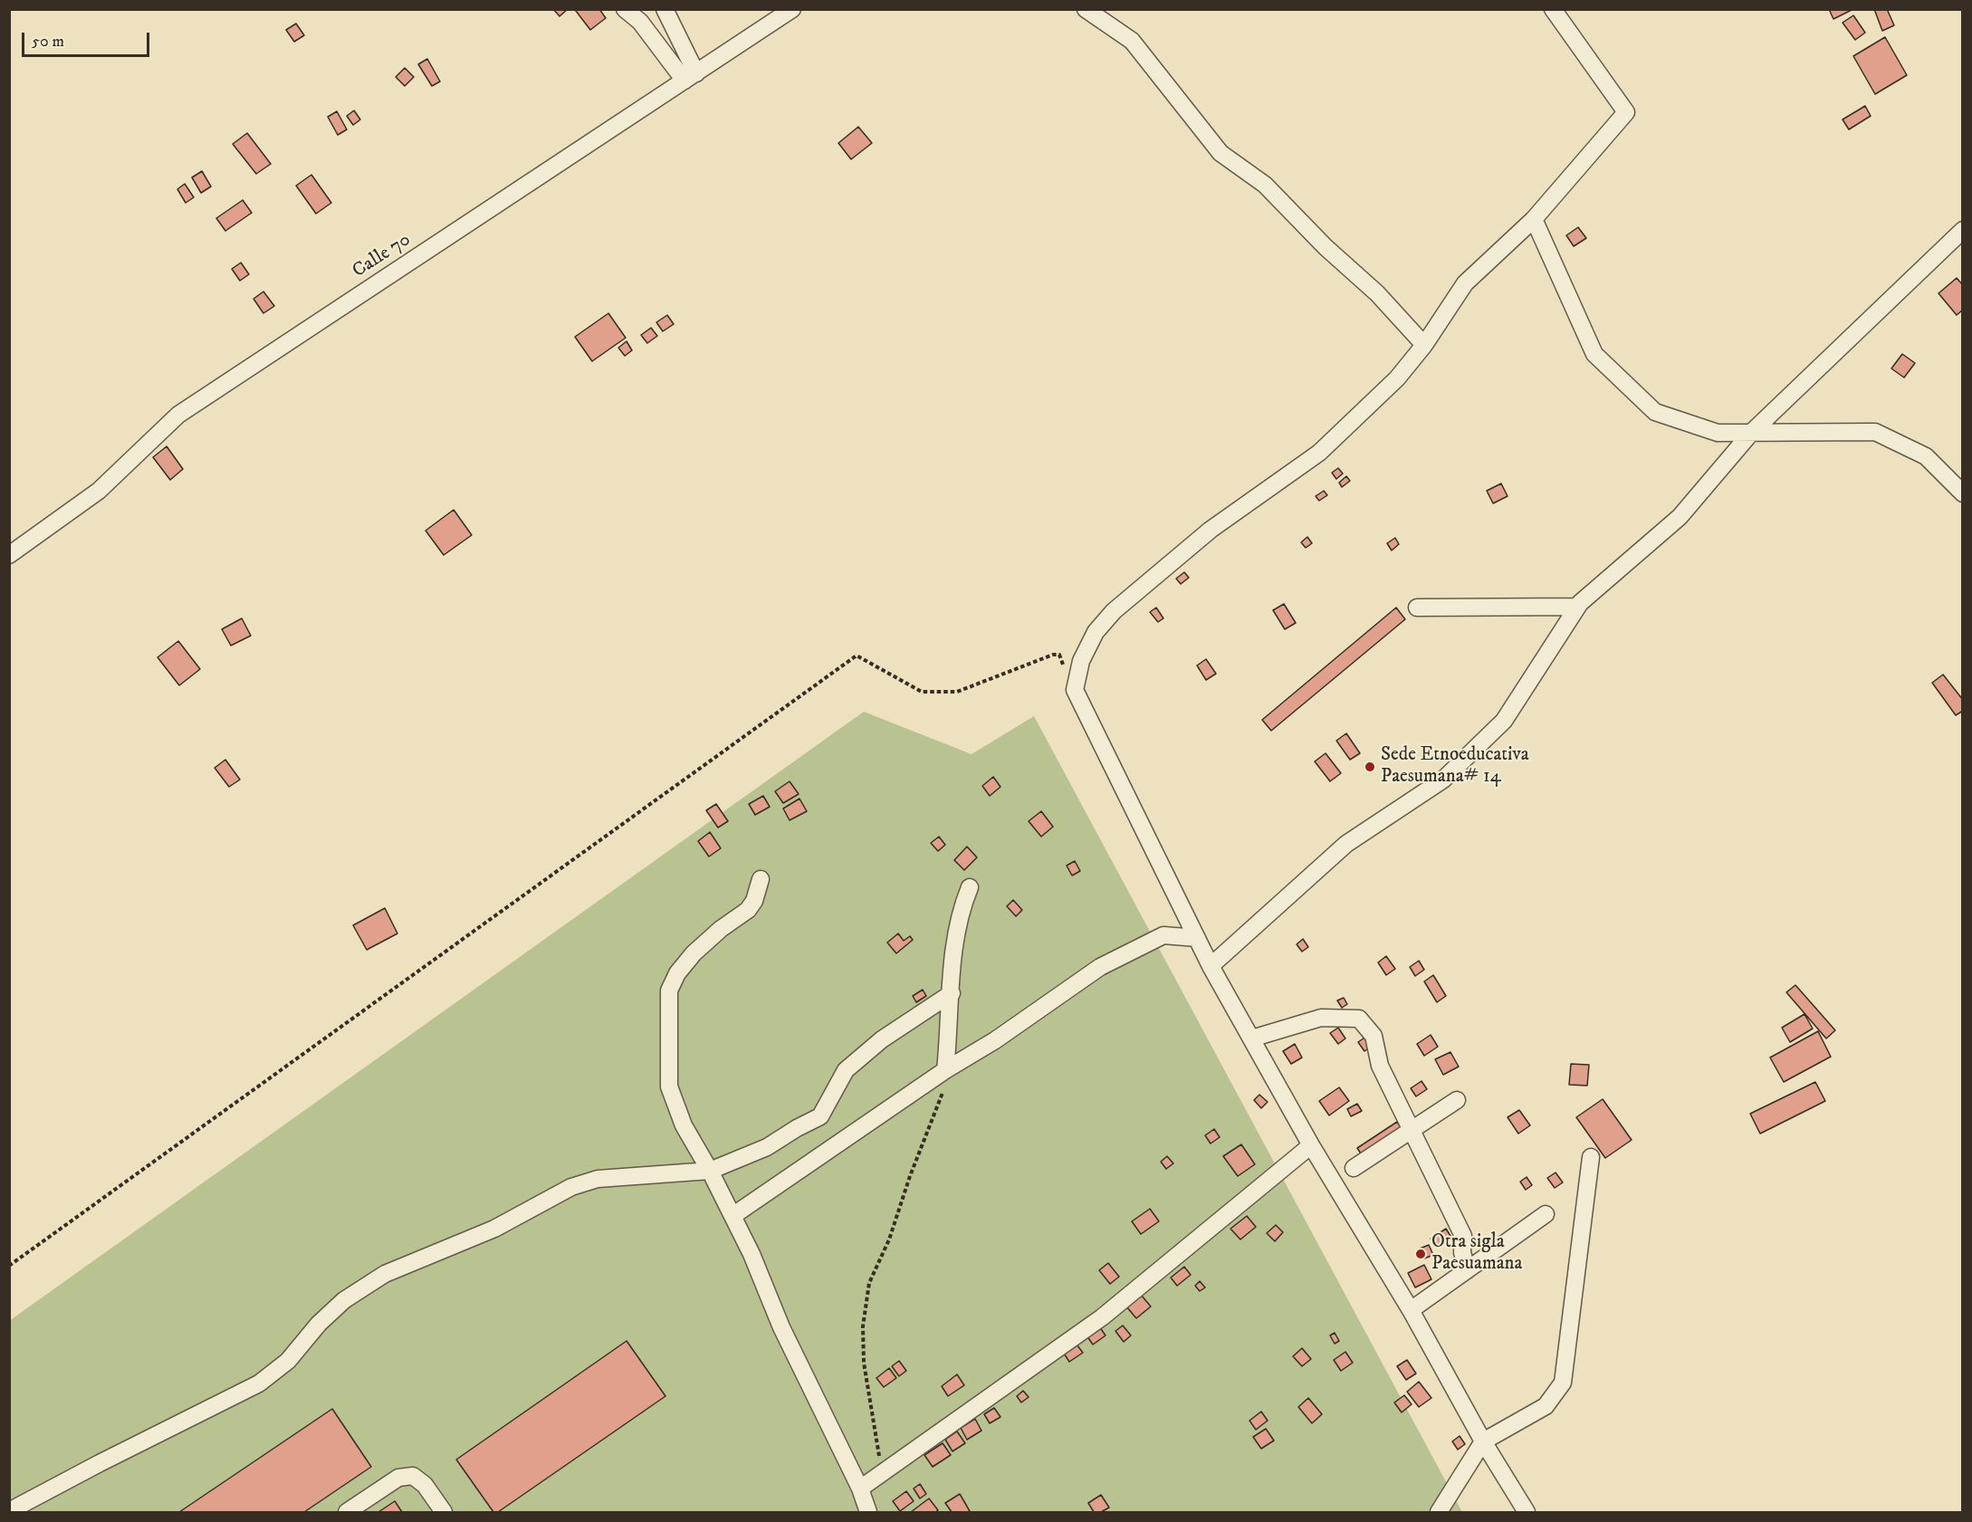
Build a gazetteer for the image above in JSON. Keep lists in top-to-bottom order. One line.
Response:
{"streets":{"street":["Calle 70"]},"places":["Sede Etnoeducativa Paesumana# 14","Otra sigla Paesuamana"],"scale_bar":"50 m"}
